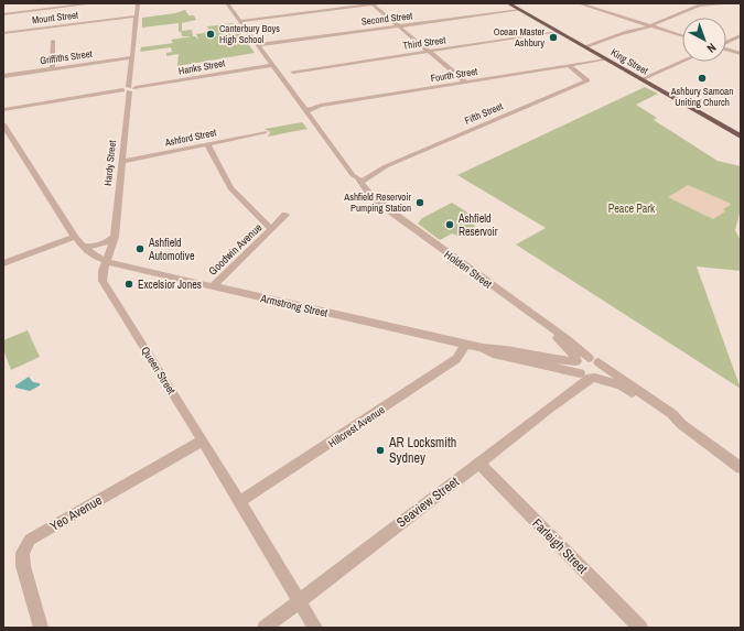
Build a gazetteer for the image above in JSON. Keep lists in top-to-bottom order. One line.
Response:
{"streets":{"main road":["King Street"],"street":["Mount Street","Second Street","Third Street","Griffiths Street","Hanks Street","Fourth Street","Fifth Street","Ashford Street","Hardy Street","Goodwin Avenue","Holden Street","Armstrong Street","Queen Street","Hillcrest Avenue","Seaview Street","Yeo Avenue","Farleigh Street"]},"crossings":[["Mount Street","Hardy Street"],["Second Street","King Street"],["Second Street","Holden Street"],["Third Street","King Street"],["Griffiths Street","Hardy Street"],["King Street","Fourth Street"],["Hanks Street","Hardy Street"],["Hanks Street","Holden Street"],["Fourth Street","Fifth Street"],["Fourth Street","Holden Street"],["Fifth Street","Holden Street"],["Ashford Street","Hardy Street"],["Ashford Street","Goodwin Avenue"],["Hardy Street","Armstrong Street"],["Hardy Street","Queen Street"],["Goodwin Avenue","Armstrong Street"],["Holden Street","Armstrong Street"],["Holden Street","Seaview Street"],["Armstrong Street","Queen Street"],["Armstrong Street","Hillcrest Avenue"],["Armstrong Street","Seaview Street"],["Queen Street","Hillcrest Avenue"],["Queen Street","Seaview Street"],["Queen Street","Yeo Avenue"],["Seaview Street","Farleigh Street"]],"parks":["Peace Park"],"places":["Canterbury Boys High School","Ocean Master Ashbury","Ashbury Samoan Uniting Church","Ashfield Reservoir Pumping Station","Ashfield Reservoir","Ashfield Automotive","Excelsior Jones","AR Locksmith Sydney"],"north":"bottom right"}
